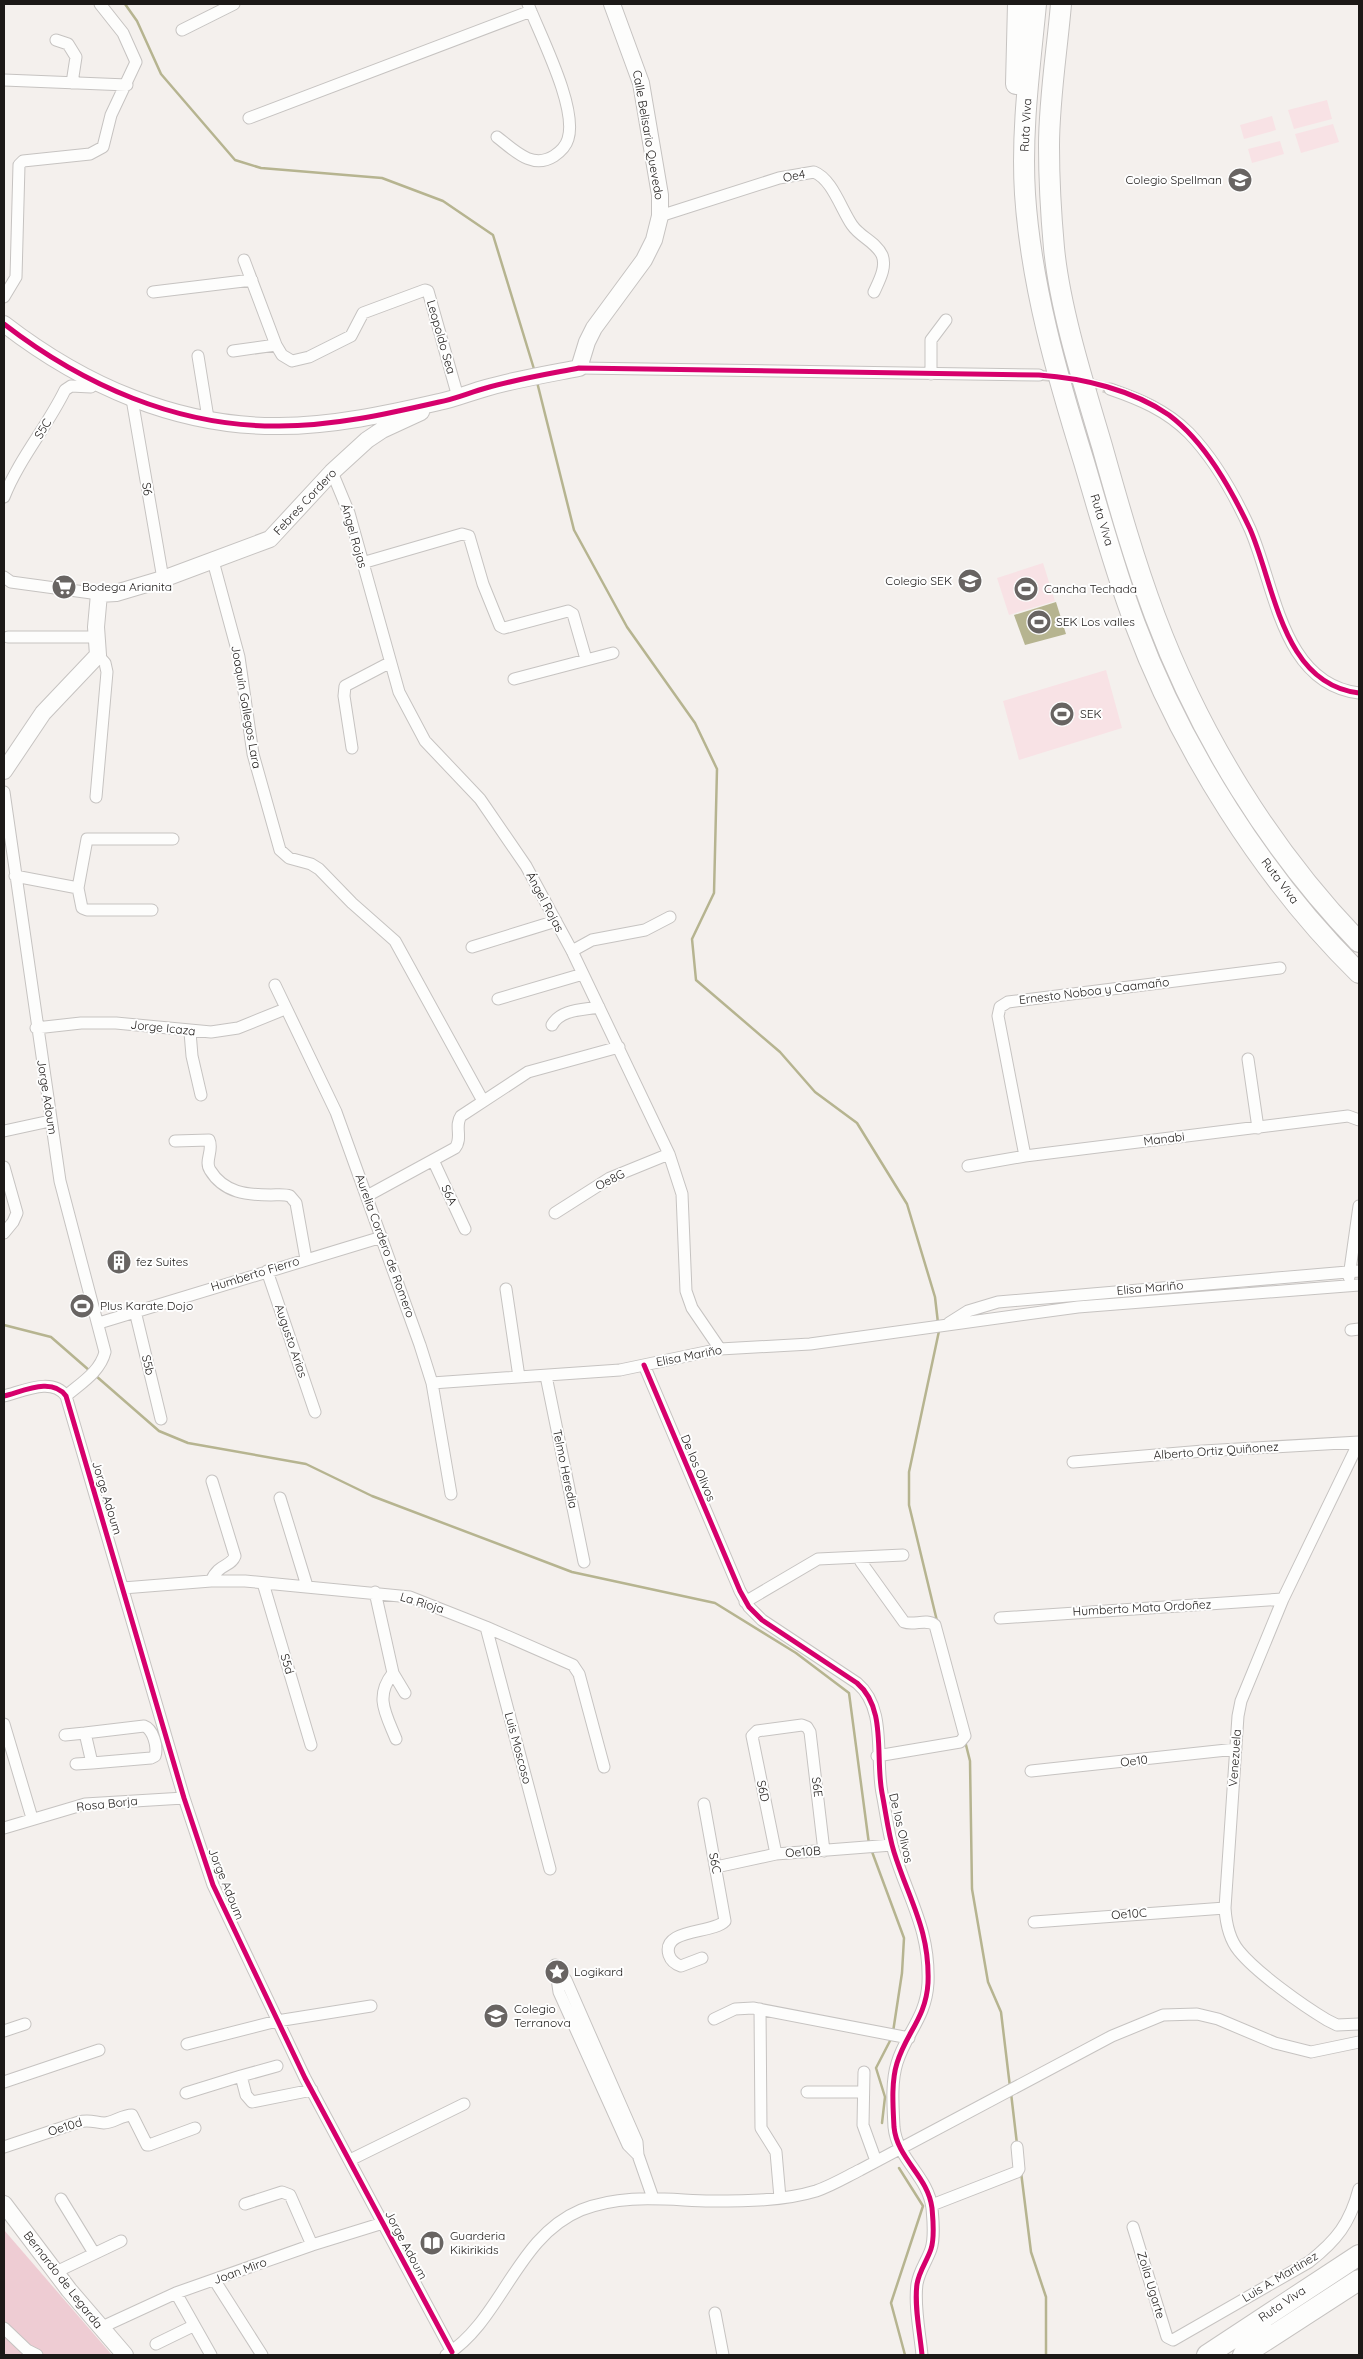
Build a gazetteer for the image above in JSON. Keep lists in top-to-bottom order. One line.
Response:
{"streets":{"highway":["Ruta Viva"],"street":["Calle Belisario Quevedo","Oe4","Leopoldo Sea","S5C","S6","Febres Cordero","Ángel Rojas","Joaquín Gallegos Lara","Ernesto Noboa y Caamaño","Jorge Icaza","Jorge Adoum","Manabi","Oe8G","S6A","Aurelia Cordero de Romero","Humberto Fierro","Elisa Mariño","Augusto Arias","S5b","Alberto Ortiz Quiñonez","De los Olivos","Telmo Heredia","La Rioja","Humberto Mata Ordoñez","S5d","Luis Moscoso","Venezuela","Oe10","S6E","S6D","Rosa Borja","Oe10B","S6C","Oe10C","Oe10d","Joan Miro","Luis A. Martinez","Bernardo de Legarda","Zoila Ugarte"]},"crossings":[["Calle Belisario Quevedo","Oe4"],["S6","Febres Cordero"],["Febres Cordero","Ángel Rojas"],["Febres Cordero","Joaquín Gallegos Lara"],["Ángel Rojas","Oe8G"],["Ángel Rojas","Elisa Mariño"],["Ernesto Noboa y Caamaño","Manabi"],["Jorge Icaza","Jorge Adoum"],["Jorge Icaza","Aurelia Cordero de Romero"],["Jorge Adoum","Humberto Fierro"],["Jorge Adoum","La Rioja"],["Jorge Adoum","Rosa Borja"],["Jorge Adoum","Joan Miro"],["Aurelia Cordero de Romero","Humberto Fierro"],["Aurelia Cordero de Romero","Elisa Mariño"],["Humberto Fierro","Augusto Arias"],["Humberto Fierro","S5b"],["Elisa Mariño","De los Olivos"],["Elisa Mariño","Telmo Heredia"],["Alberto Ortiz Quiñonez","Venezuela"],["De los Olivos","Oe10B"],["La Rioja","S5d"],["La Rioja","Luis Moscoso"],["Humberto Mata Ordoñez","Venezuela"],["Venezuela","Oe10"],["Venezuela","Oe10C"],["S6E","S6D"],["S6E","Oe10B"],["S6D","Oe10B"],["Oe10B","S6C"],["Joan Miro","Bernardo de Legarda"],["Luis A. Martinez","Zoila Ugarte"]],"places":{"school or university":["Colegio Spellman","Colegio SEK","Colegio Terranova"],"supermarket":["Bodega Arianita"],"sports":["Cancha Techada","SEK Los valles","SEK","Plus Karate Dojo"],"building":["fez Suites"],"place":["Logikard"],"library":["Guarderia Kikirikids"]}}
